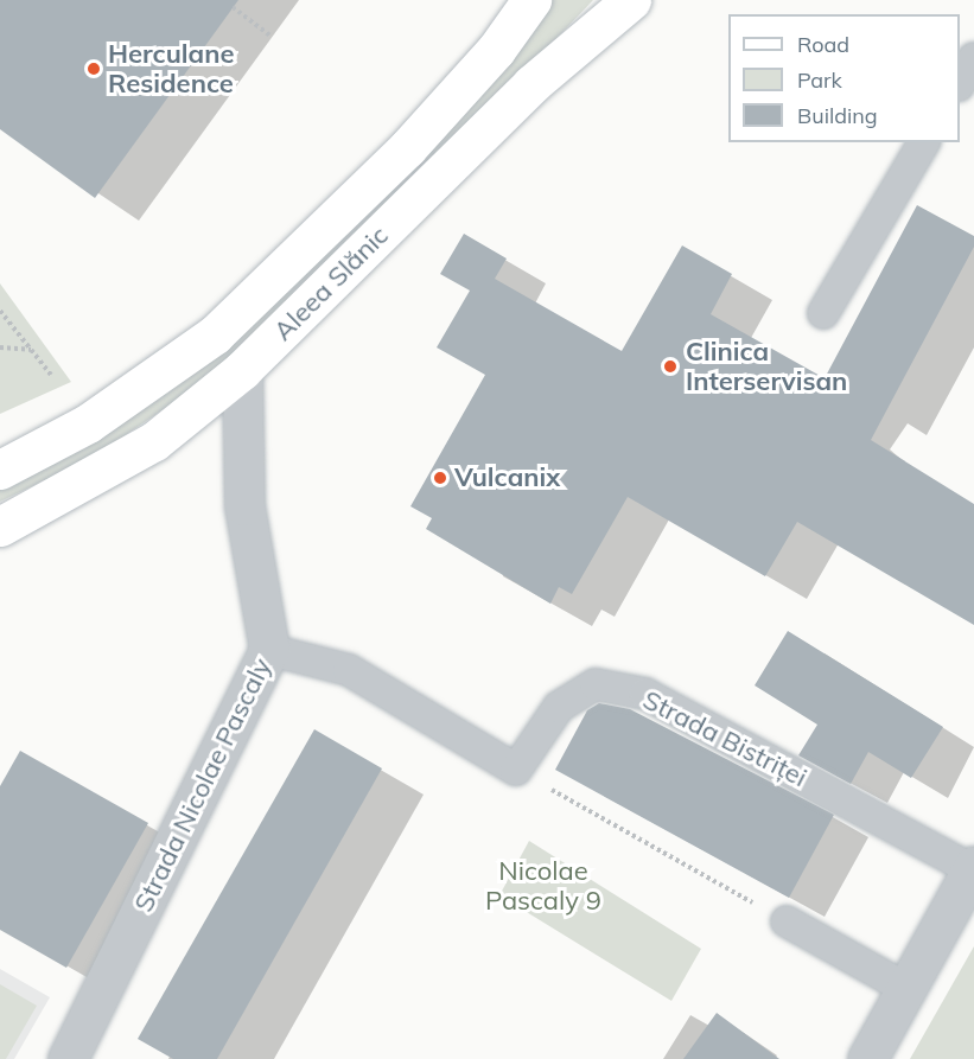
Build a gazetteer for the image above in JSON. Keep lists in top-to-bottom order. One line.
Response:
{"streets":{"main road":["Aleea Slănic"],"street":["Strada Bistriței","Strada Nicolae Pascaly"]},"crossings":[["Aleea Slănic","Strada Nicolae Pascaly"]],"parks":["Nicolae Pascaly 9"],"places":["Herculane Residence","Clinica Interservisan","Vulcanix"],"legend":["Road","Park","Building"]}
